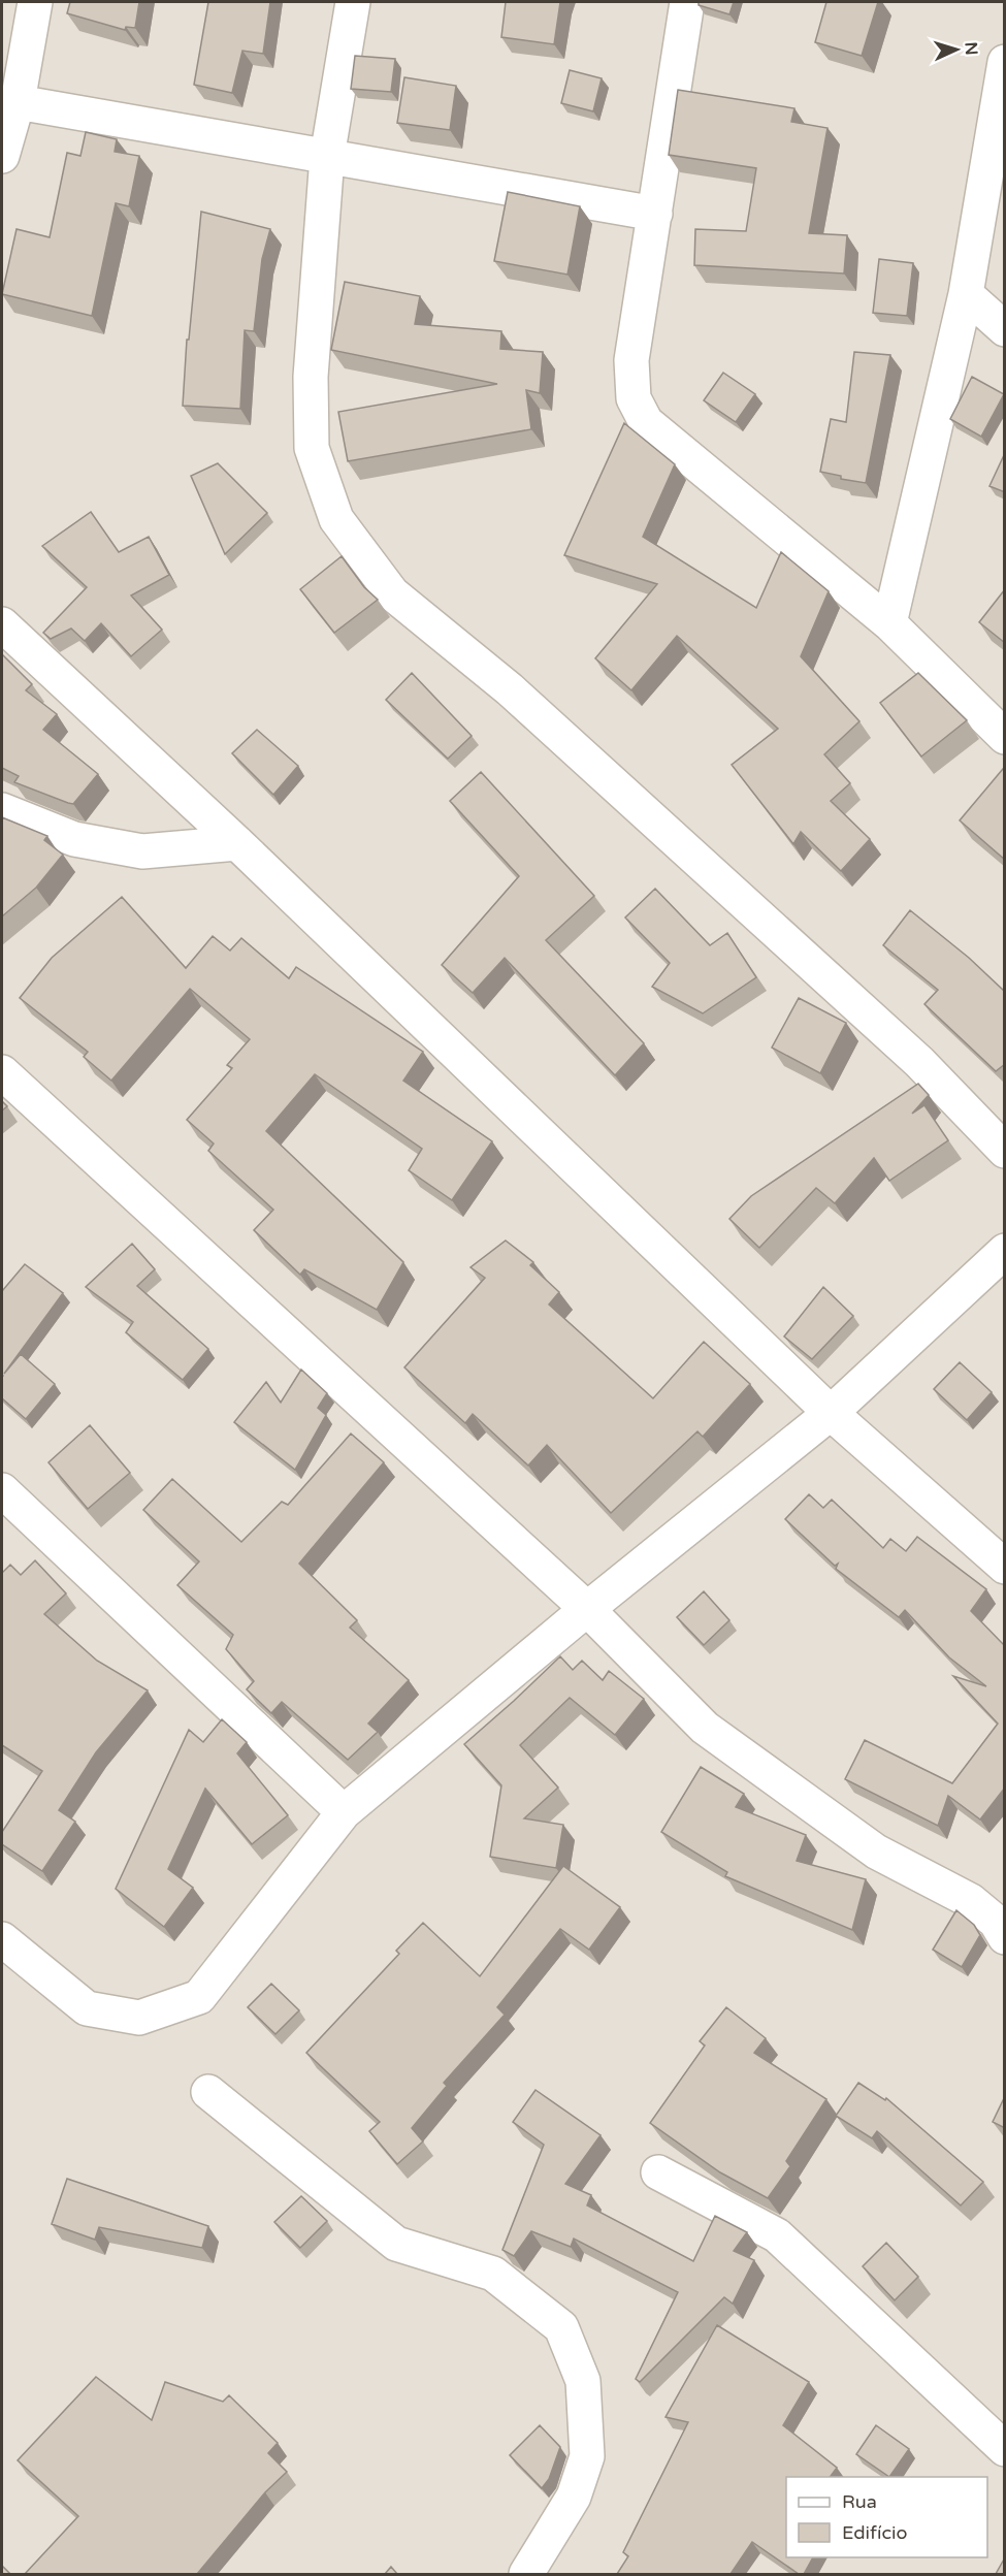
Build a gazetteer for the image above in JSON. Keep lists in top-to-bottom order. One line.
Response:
{"legend":["Rua","Edifício"],"north":"right"}
